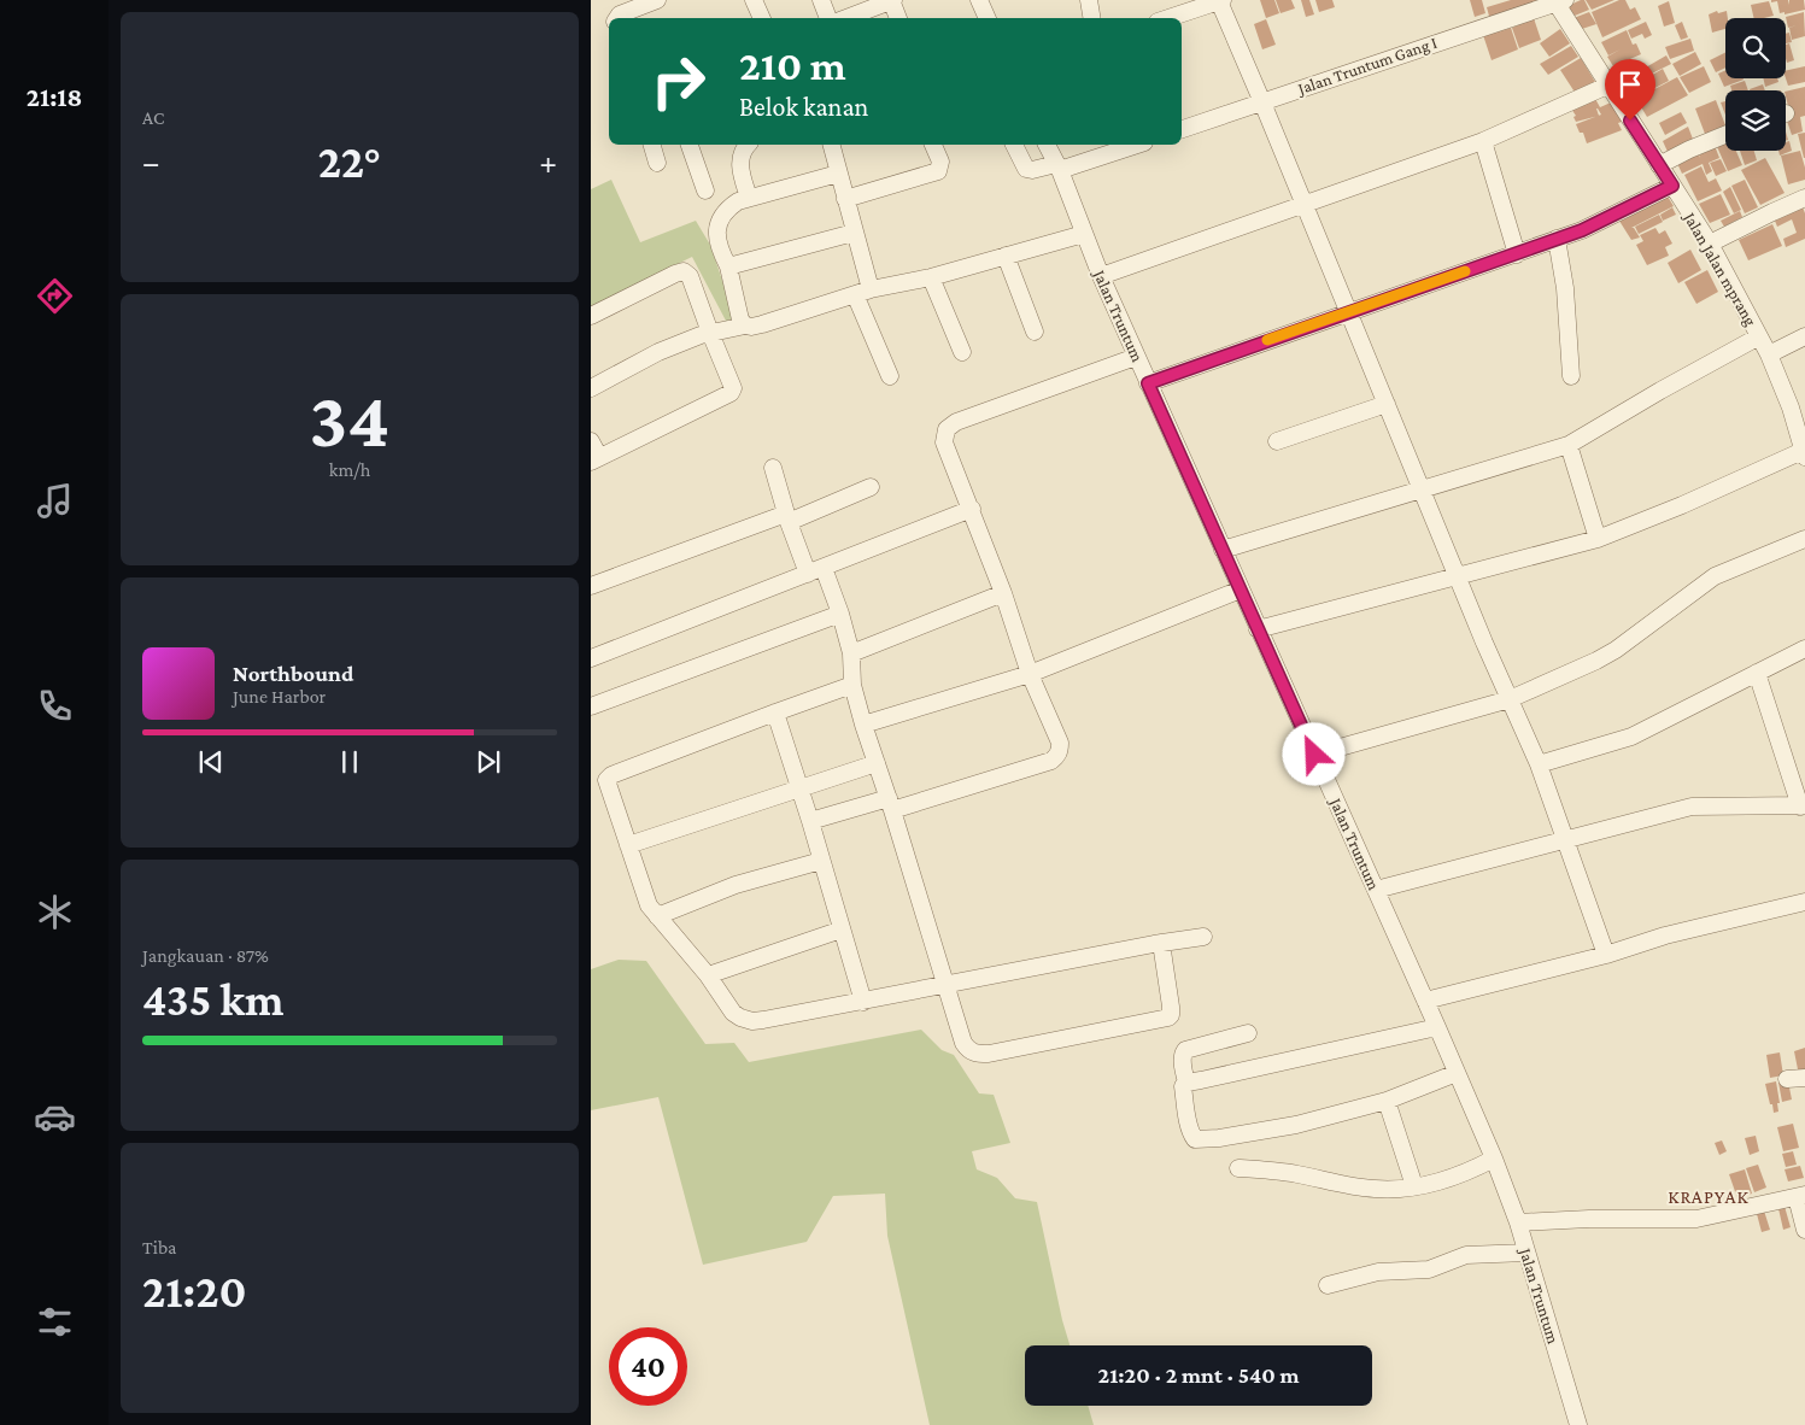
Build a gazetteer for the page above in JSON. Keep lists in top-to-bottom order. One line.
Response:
{"streets":{"street":["Jalan Truntum Gang I","Jalan Jalan mprang","Jalan Truntum"]},"crossings":[["Jalan Truntum Gang I","Jalan Jalan mprang"]],"districts":["KRAPYAK"],"page":{"tabs":"21:18","tile":["AC",["34","km/h"],["Jangkauan · 87%","435 km"],["Tiba","21:20"]],"turn":["210 m","Belok kanan"],"heat":["−","22°","+"],"song":["Northbound","June Harbor"],"limit":"40","trip":"21:20 · 2 mnt · 540 m"}}
